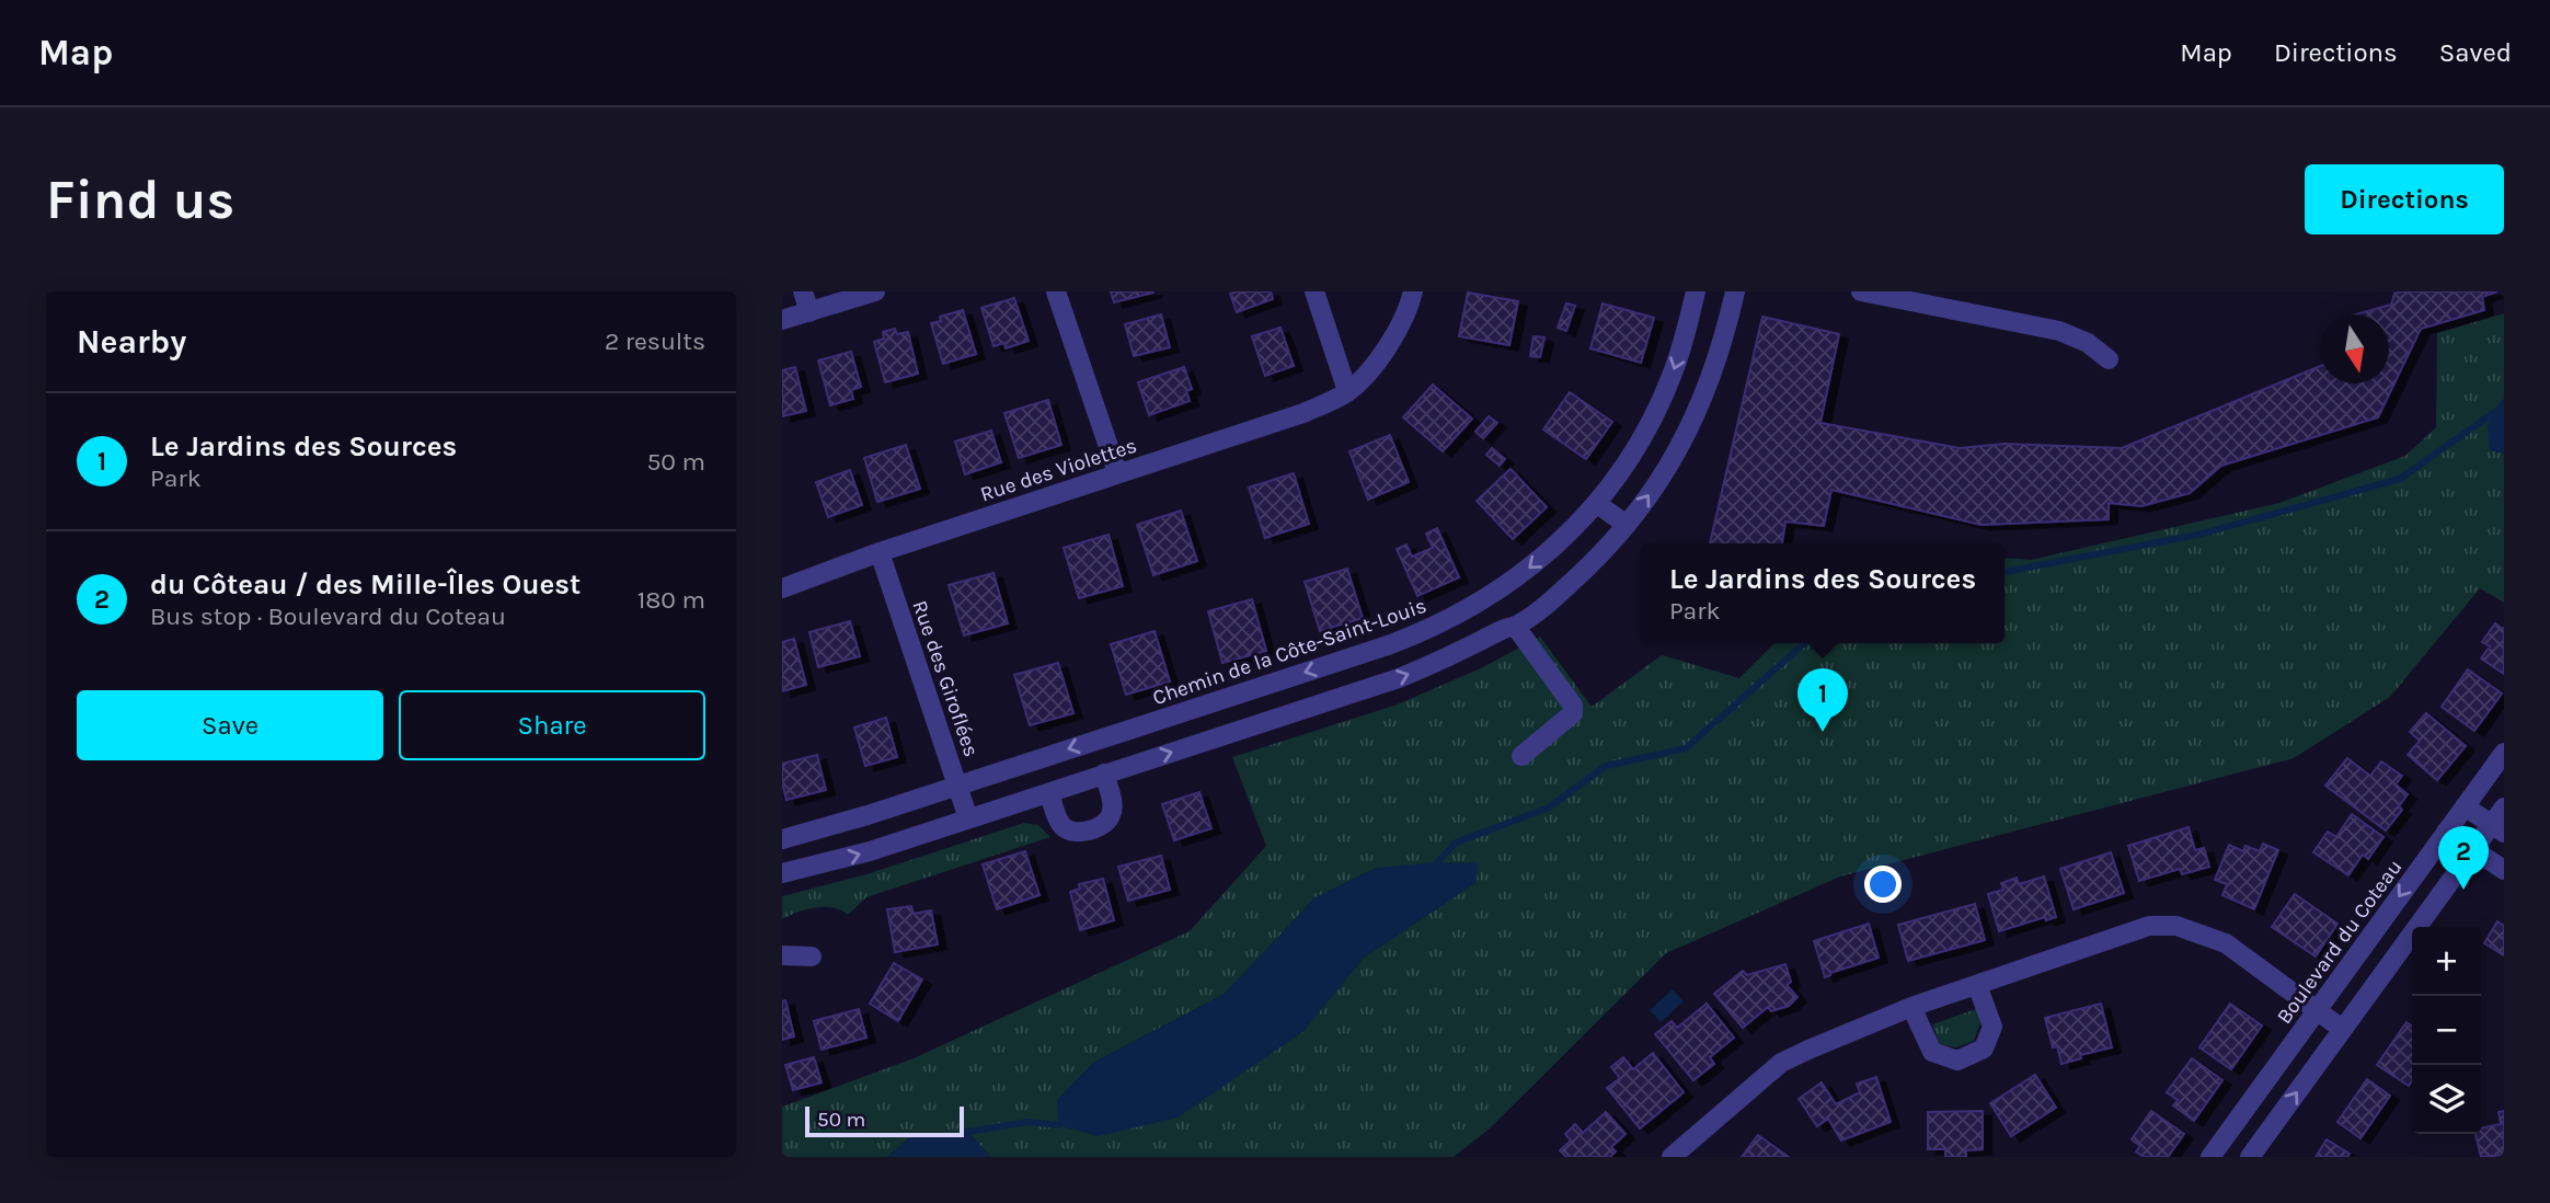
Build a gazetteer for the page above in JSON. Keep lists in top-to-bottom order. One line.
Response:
{"streets":{"street":["Rue des Violettes","Chemin de la Côte-Saint-Louis","Rue des Giroflées","Boulevard du Coteau"]},"crossings":[["Rue des Violettes","Rue des Giroflées"],["Chemin de la Côte-Saint-Louis","Rue des Giroflées"]],"scale_bar":"50 m","north":"bottom","page":{"header":"Map","nav":["Map","Directions","Saved"],"buttons":["Directions",["Save","Share"]],"title":"Find us","heading":["Nearby","2 results"],"list":[{"mark":"1","name":"Le Jardins des Sources","note":"Park","value":"50 m"},{"mark":"2","name":"du Côteau / des Mille-Îles Ouest","note":"Bus stop · Boulevard du Coteau","value":"180 m"}],"popup":["Le Jardins des Sources","Park"],"pins":["1","2"],"map_buttons":["+","−"],"scale":"50 m"}}
